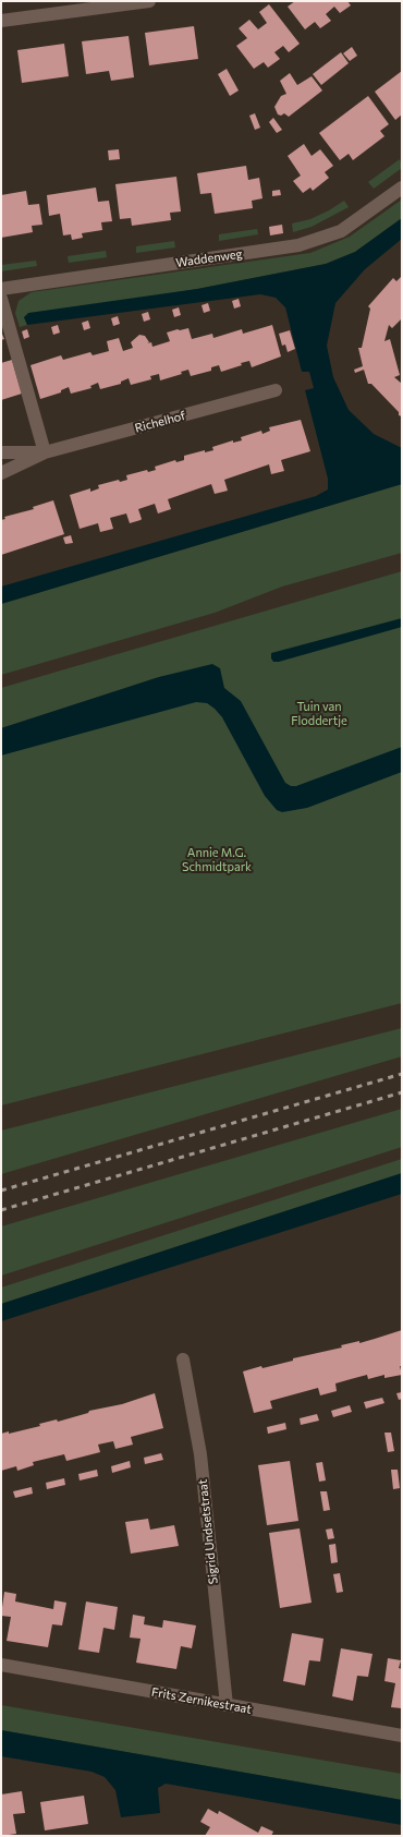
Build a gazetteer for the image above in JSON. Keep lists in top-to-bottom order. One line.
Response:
{"streets":{"street":["Waddenweg","Richelhof","Sigrid Undsetstraat","Frits Zernikestraat"]},"crossings":[["Sigrid Undsetstraat","Frits Zernikestraat"]],"parks":["Tuin van Floddertje","Annie M.G. Schmidtpark"]}
